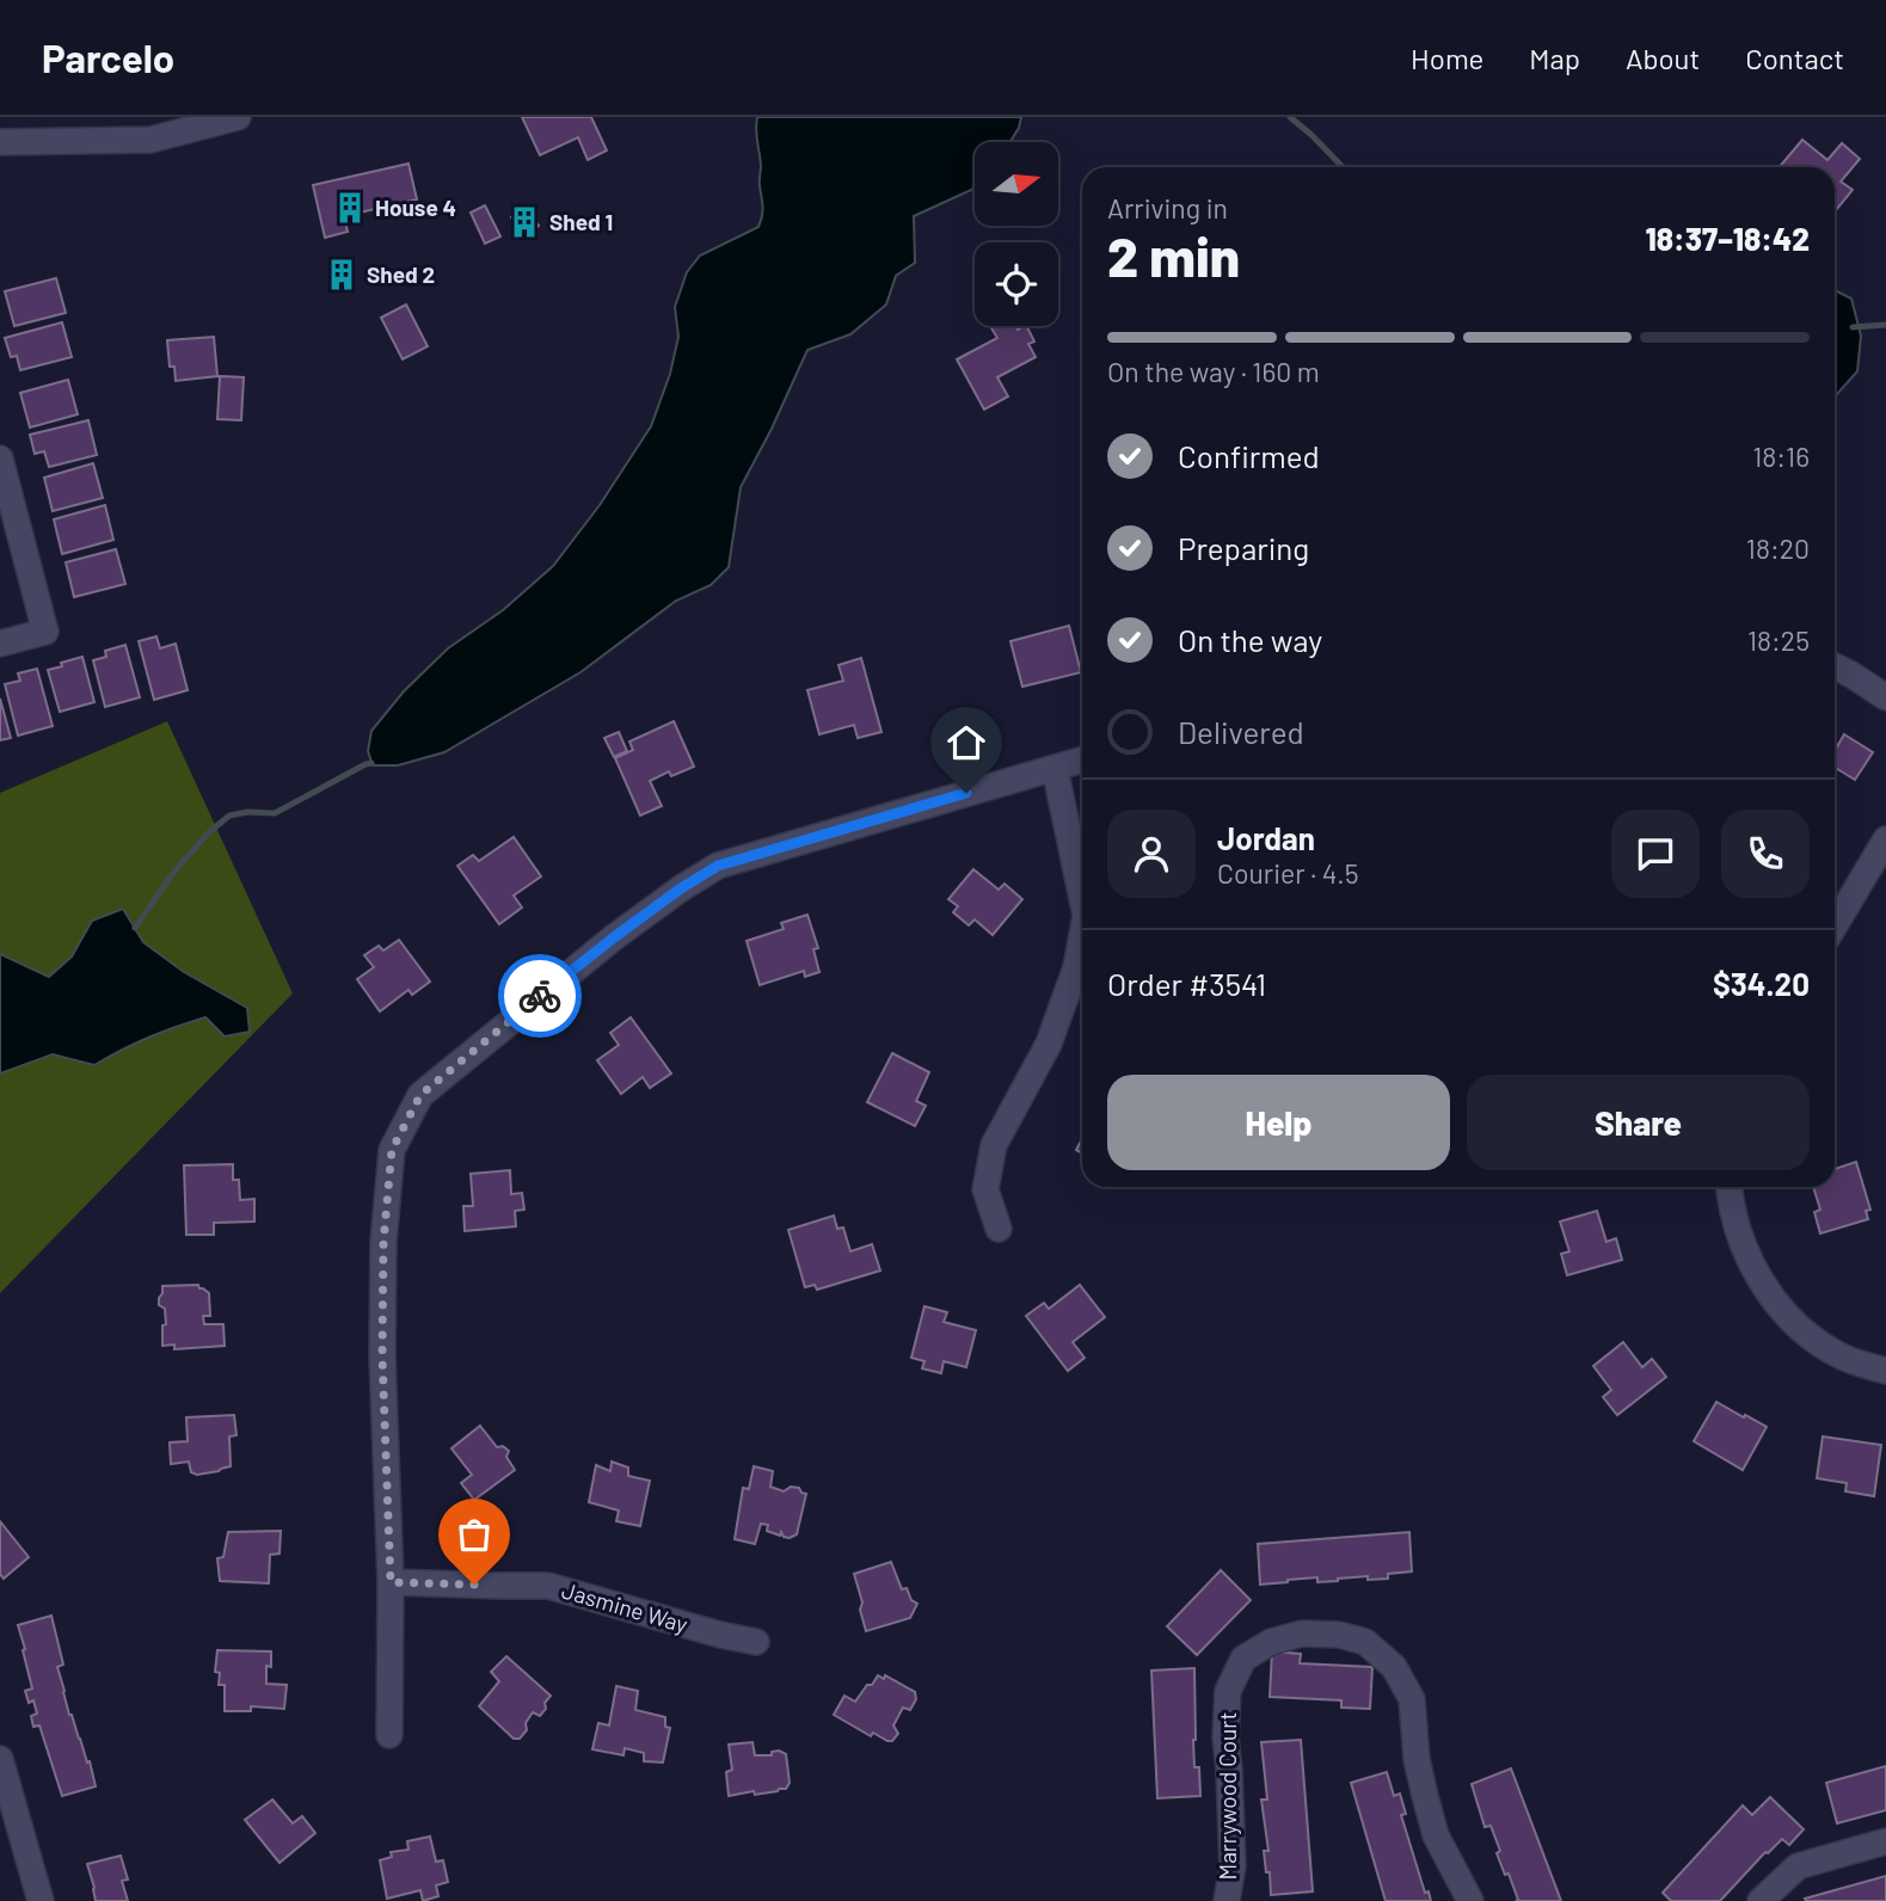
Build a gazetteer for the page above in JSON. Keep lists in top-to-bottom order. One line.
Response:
{"streets":{"street":["Jasmine Way","Marrywood Court"]},"places":{"building":["House 4","Shed 1","Shed 2"]},"north":"right","page":{"header":"Parcelo","nav":["Home","Map","About","Contact"],"heading":["2 min","Arriving in","18:37–18:42"],"panel":["Jordan","Courier · 4.5","Order #3541","$34.20"],"bar":"On the way · 160 m","list":[["Confirmed","18:16"],["Preparing","18:20"],["On the way","18:25"],"Delivered"],"buttons":["Help","Share"]}}
